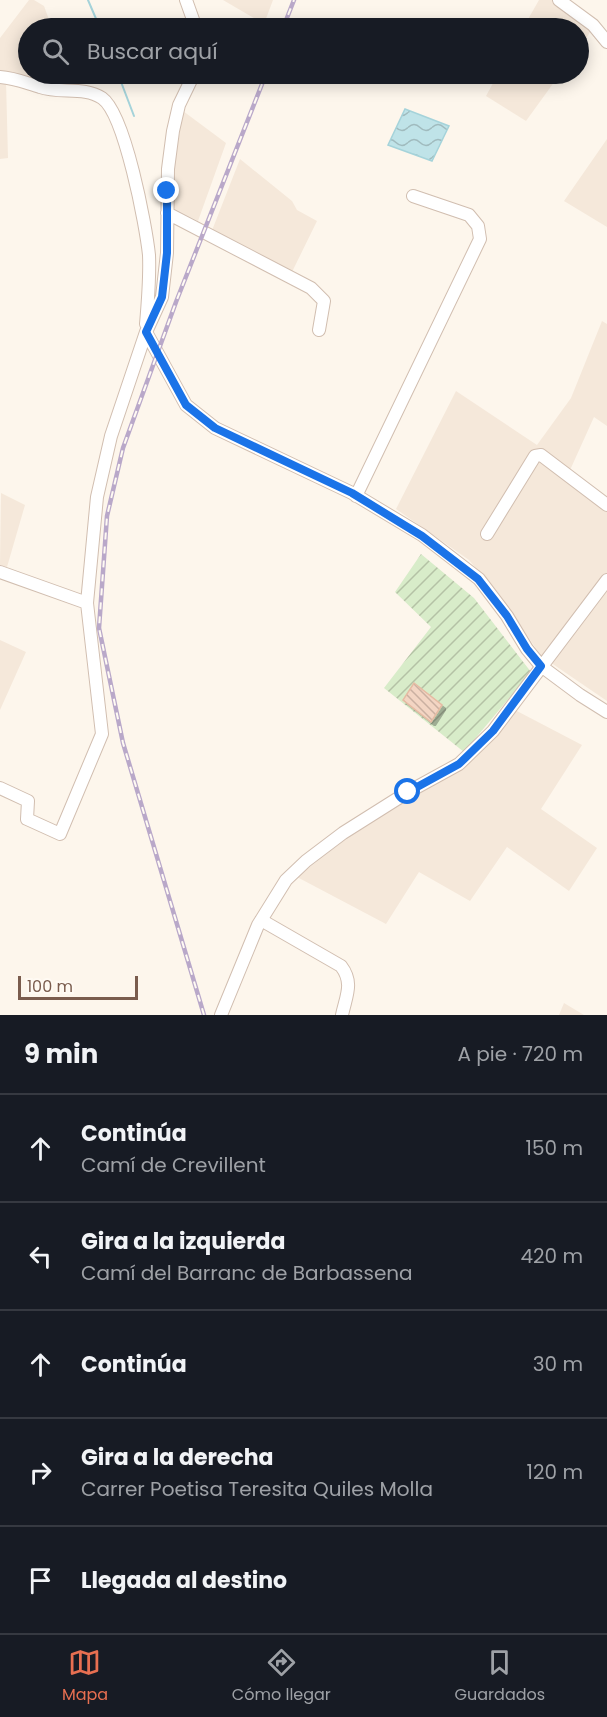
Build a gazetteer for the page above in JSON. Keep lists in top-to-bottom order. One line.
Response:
{"scale_bar":"100 m","page":{"search":"Buscar aquí","scale":"100 m","heading":["9 min","A pie · 720 m"],"list":[["Continúa","Camí de Crevillent","150 m"],["Gira a la izquierda","Camí del Barranc de Barbassena","420 m"],["Continúa","30 m"],["Gira a la derecha","Carrer Poetisa Teresita Quiles Molla","120 m"],"Llegada al destino"],"nav":["Mapa","Cómo llegar","Guardados"]}}
